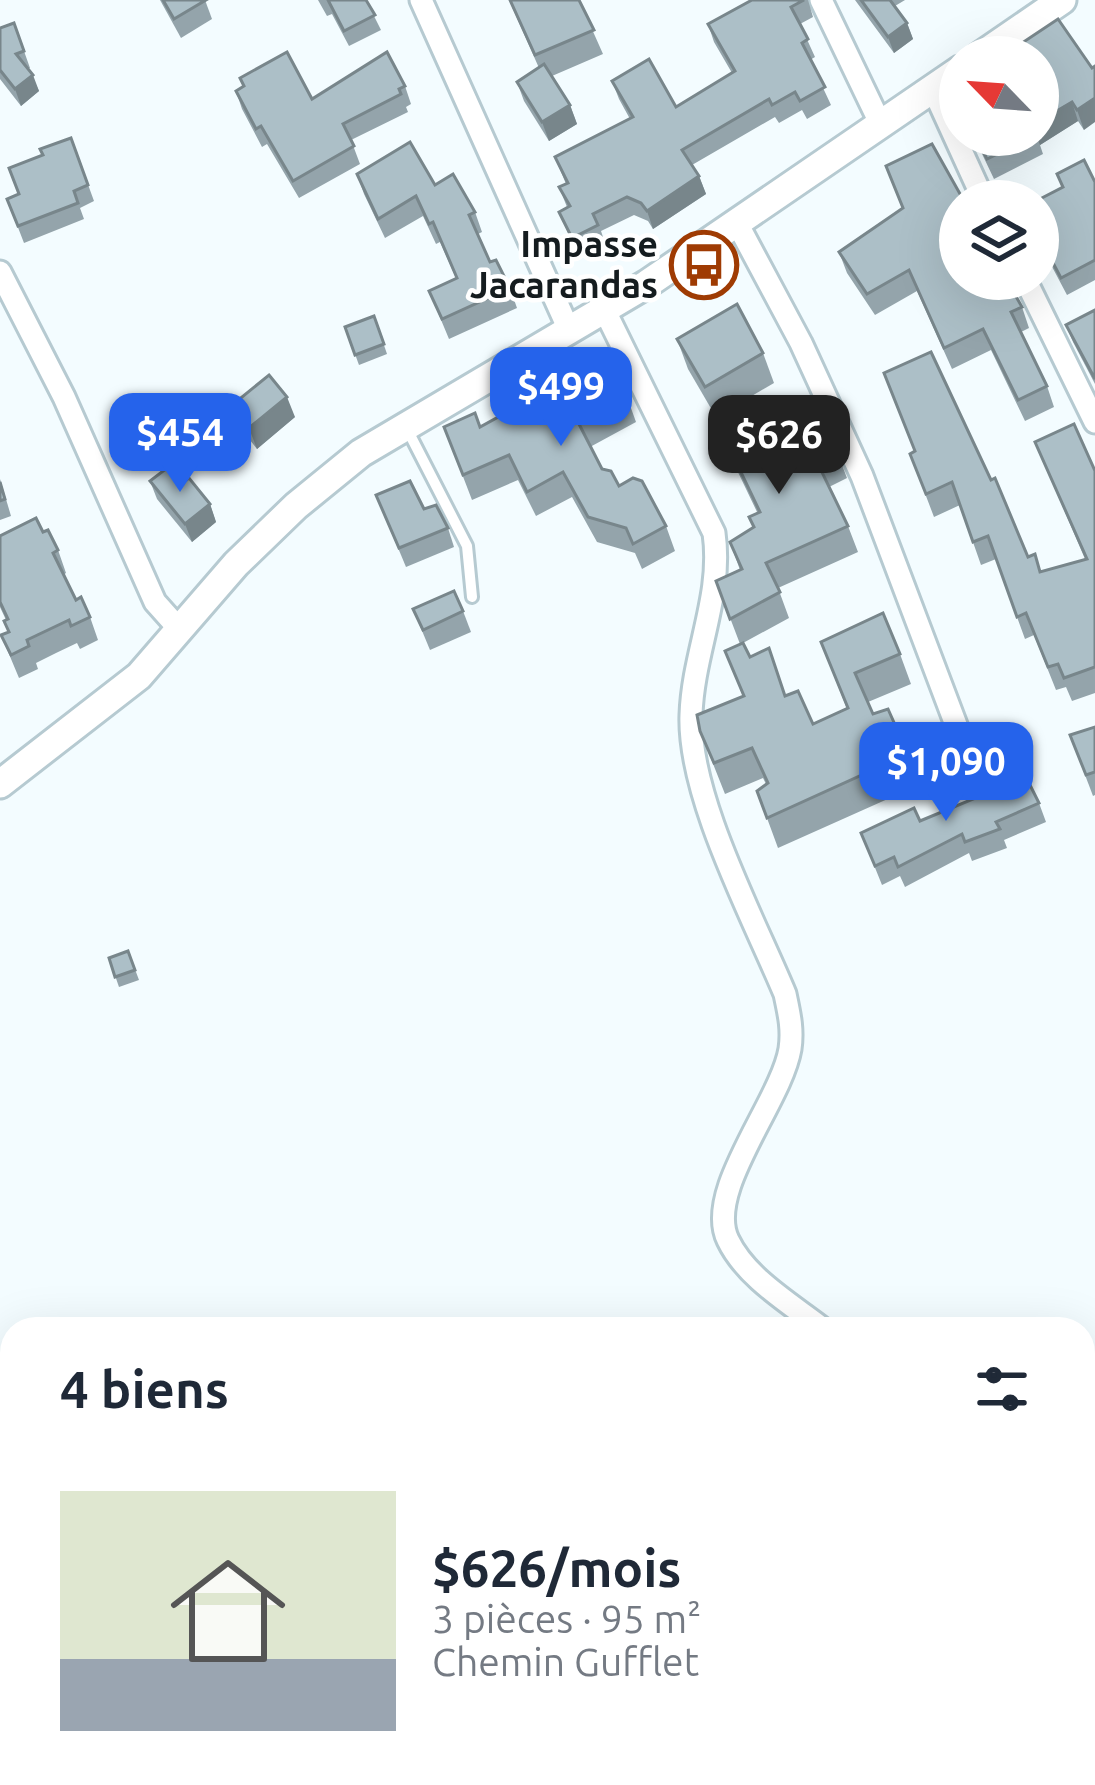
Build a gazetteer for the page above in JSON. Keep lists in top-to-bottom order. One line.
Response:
{"places":{"bus stop":["Impasse Jacarandas"]},"north":"top left","page":{"price":["$499","$454","$626","$1,090"],"heading":"4 biens","list":[{"name":"$626/mois","note":"3 pièces · 95 m² · Chemin Gufflet"}]}}
